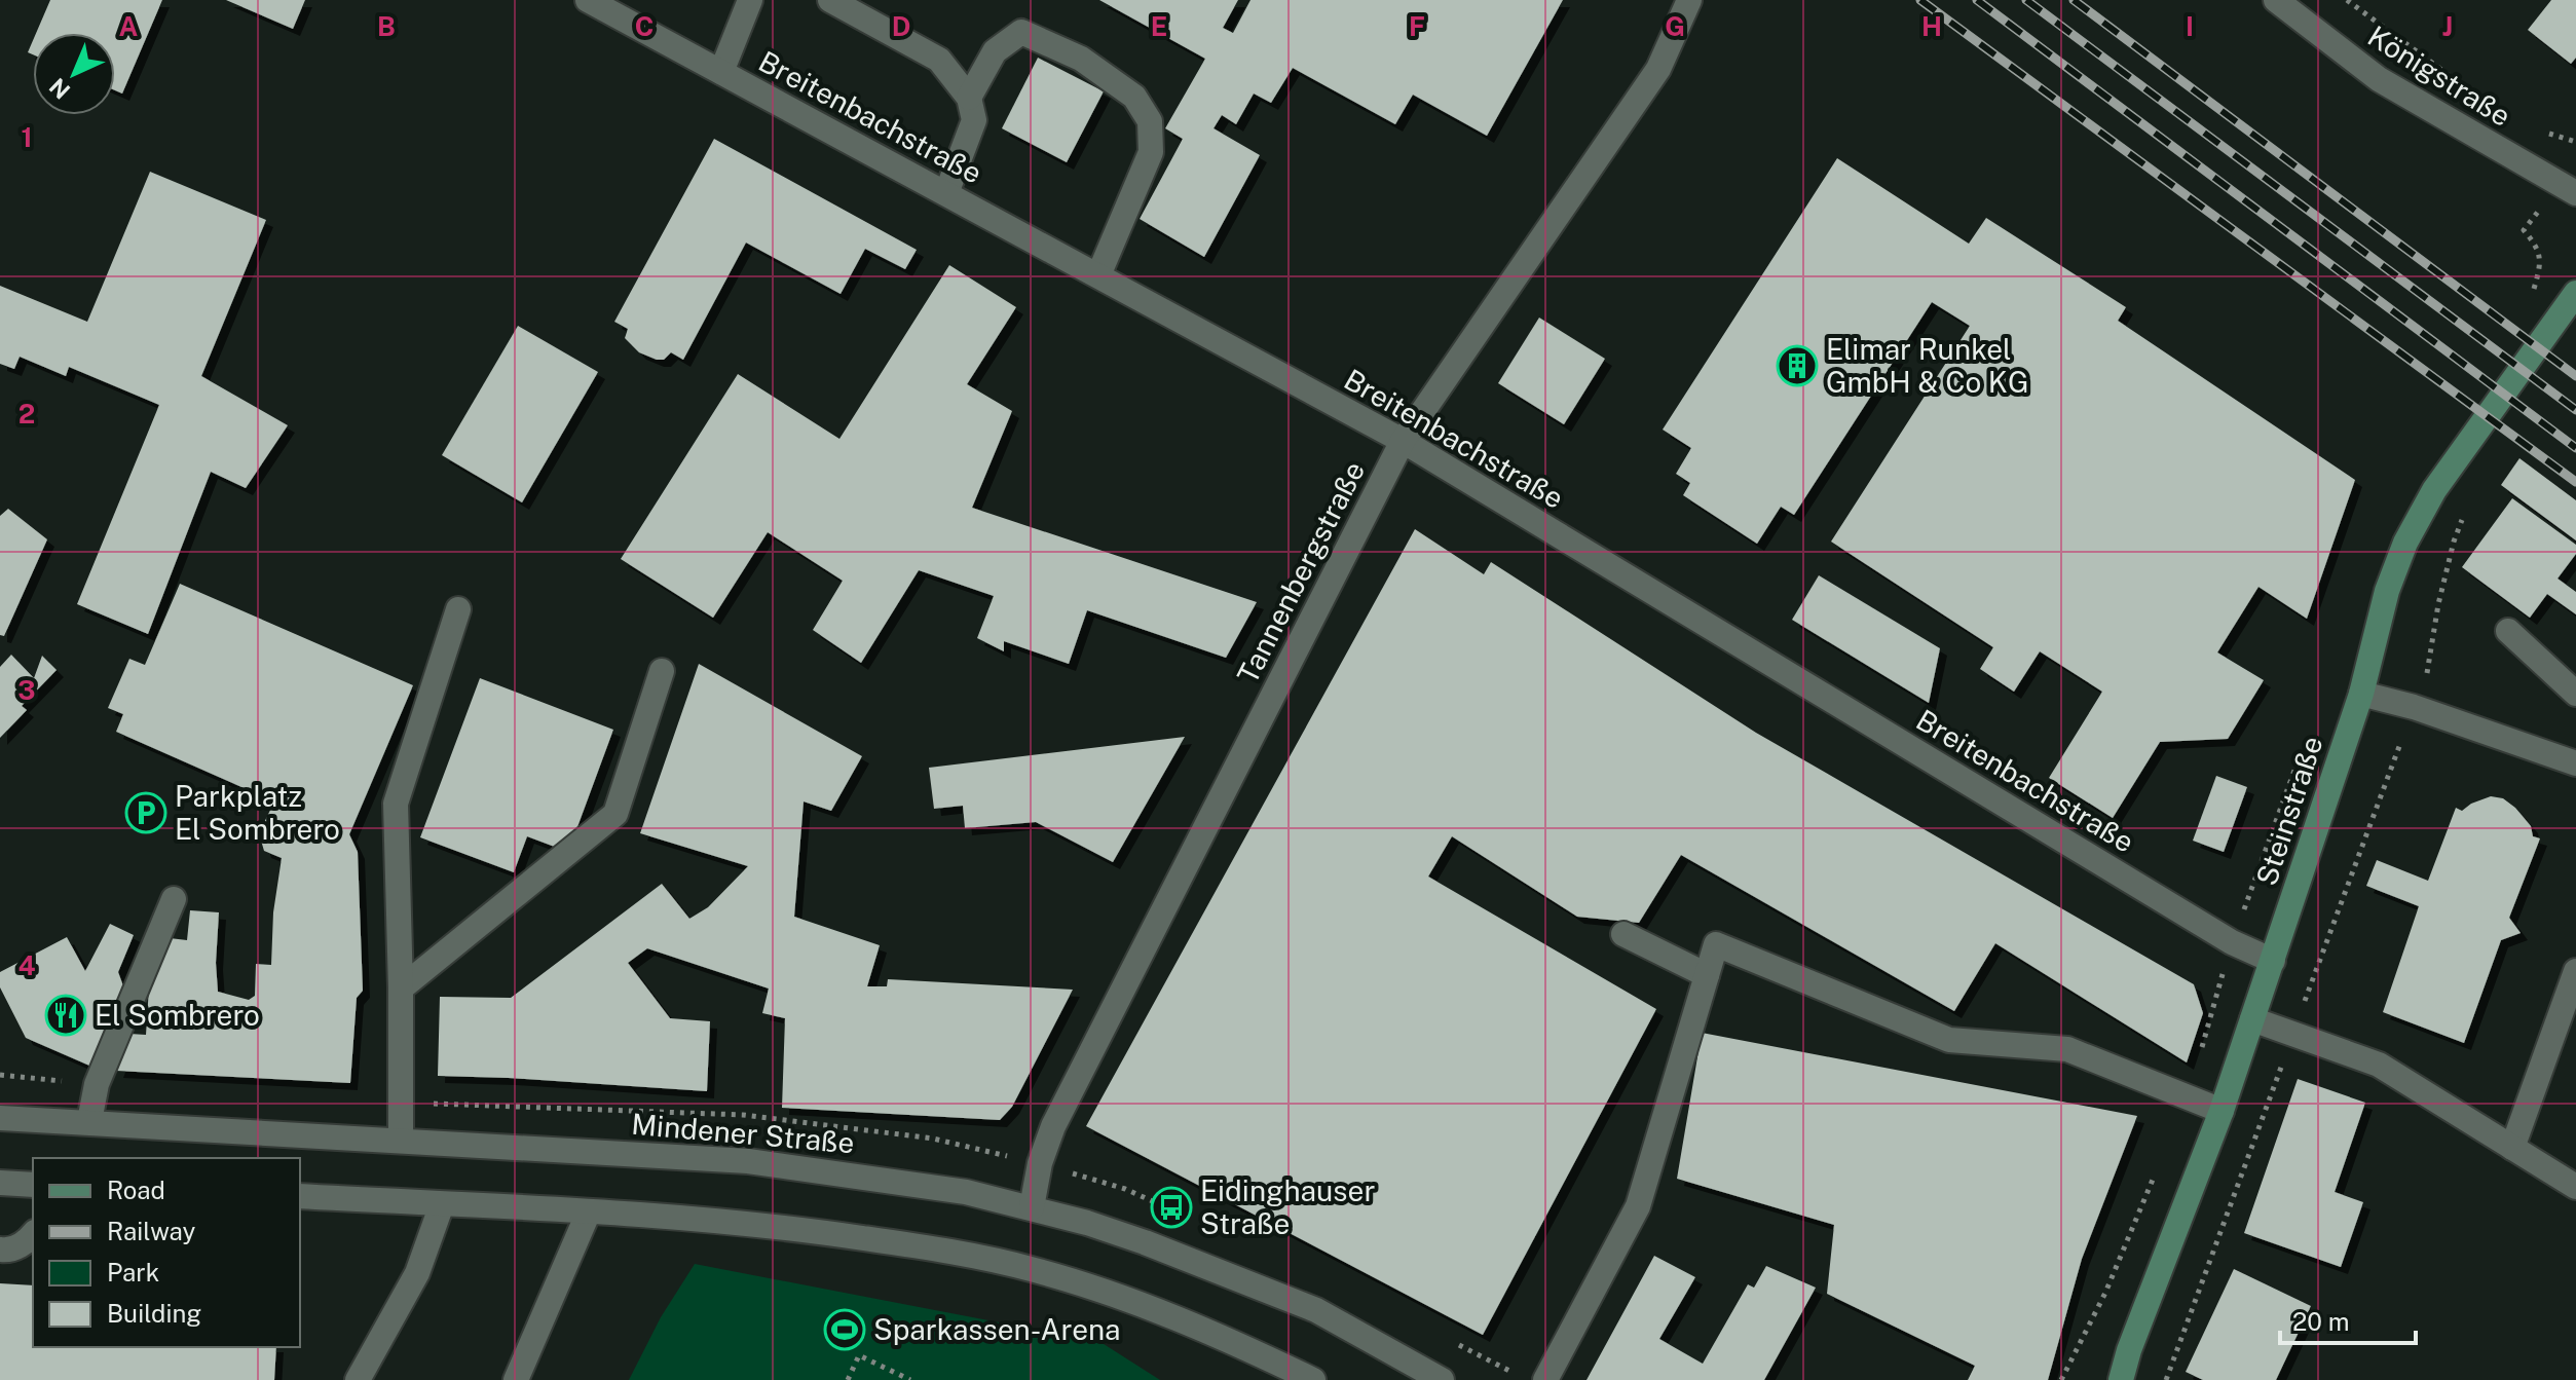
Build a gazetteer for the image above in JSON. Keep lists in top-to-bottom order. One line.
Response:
{"streets":{"main road":["Steinstraße"],"street":["Königstraße","Breitenbachstraße","Tannenbergstraße","Mindener Straße"]},"crossings":[["Breitenbachstraße","Tannenbergstraße"],["Breitenbachstraße","Steinstraße"],["Tannenbergstraße","Mindener Straße"]],"places":{"building":["Elimar Runkel GmbH & Co KG"],"parking":["Parkplatz El Sombrero"],"restaurant":["El Sombrero"],"bus stop":["Eidinghauser Straße"],"sports":["Sparkassen-Arena"]},"legend":["Road","Railway","Park","Building"],"scale_bar":"20 m","north":"bottom left","grid":{"columns":["A","B","C","D","E","F","G","H","I","J"],"rows":["1","2","3","4"]}}
